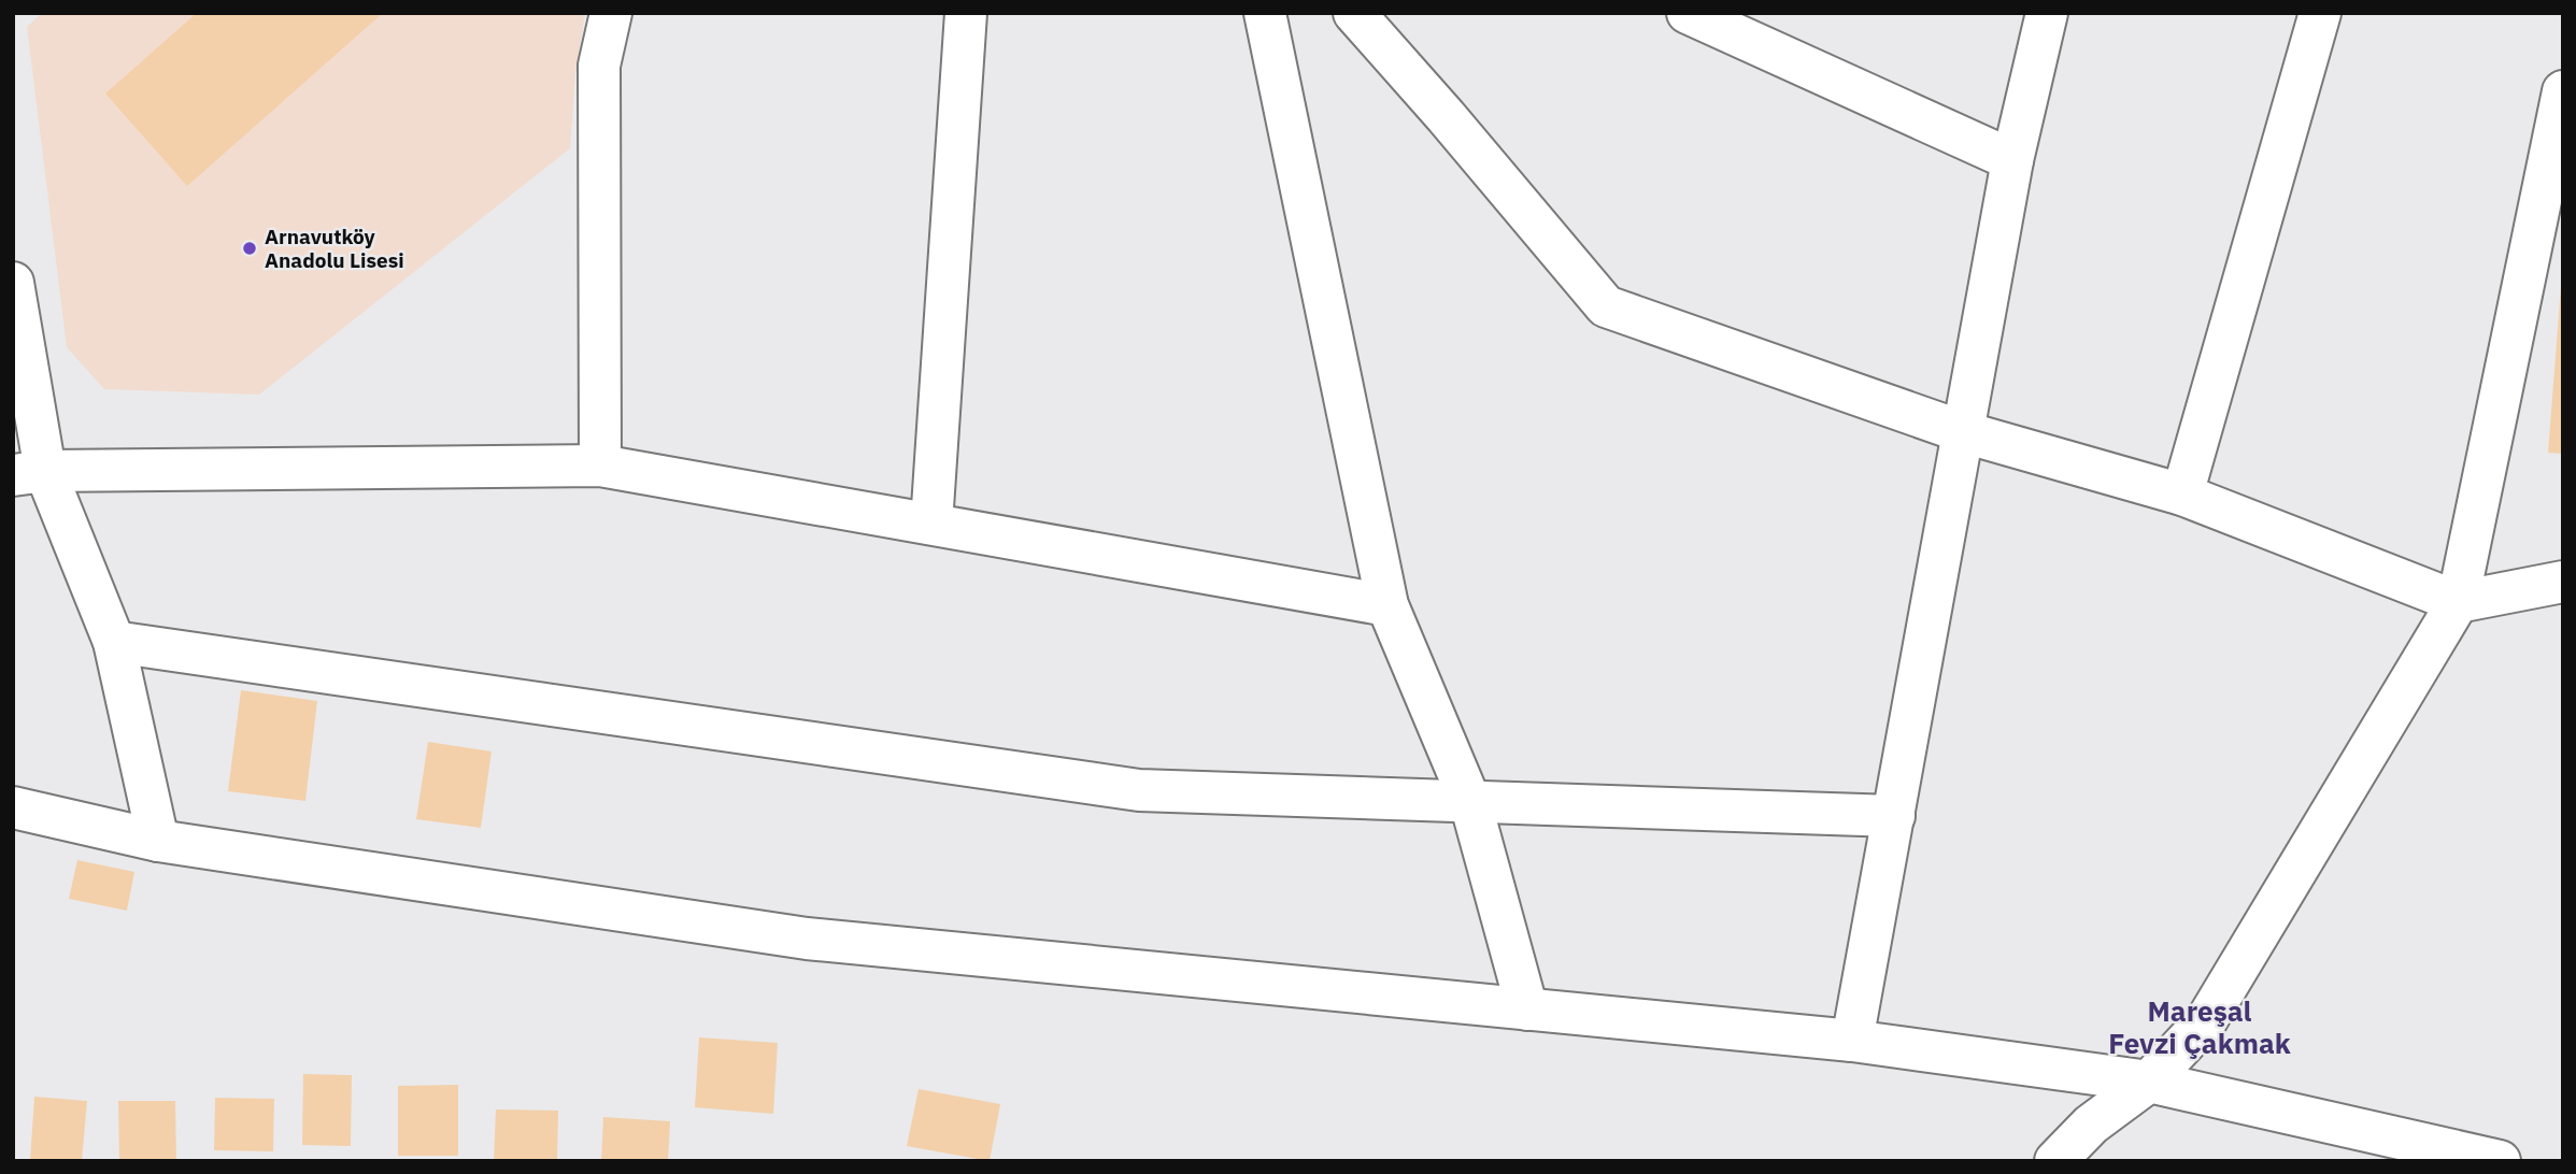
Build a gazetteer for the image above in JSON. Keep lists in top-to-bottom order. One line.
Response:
{"districts":["Mareşal Fevzi Çakmak"],"places":["Arnavutköy Anadolu Lisesi"]}
